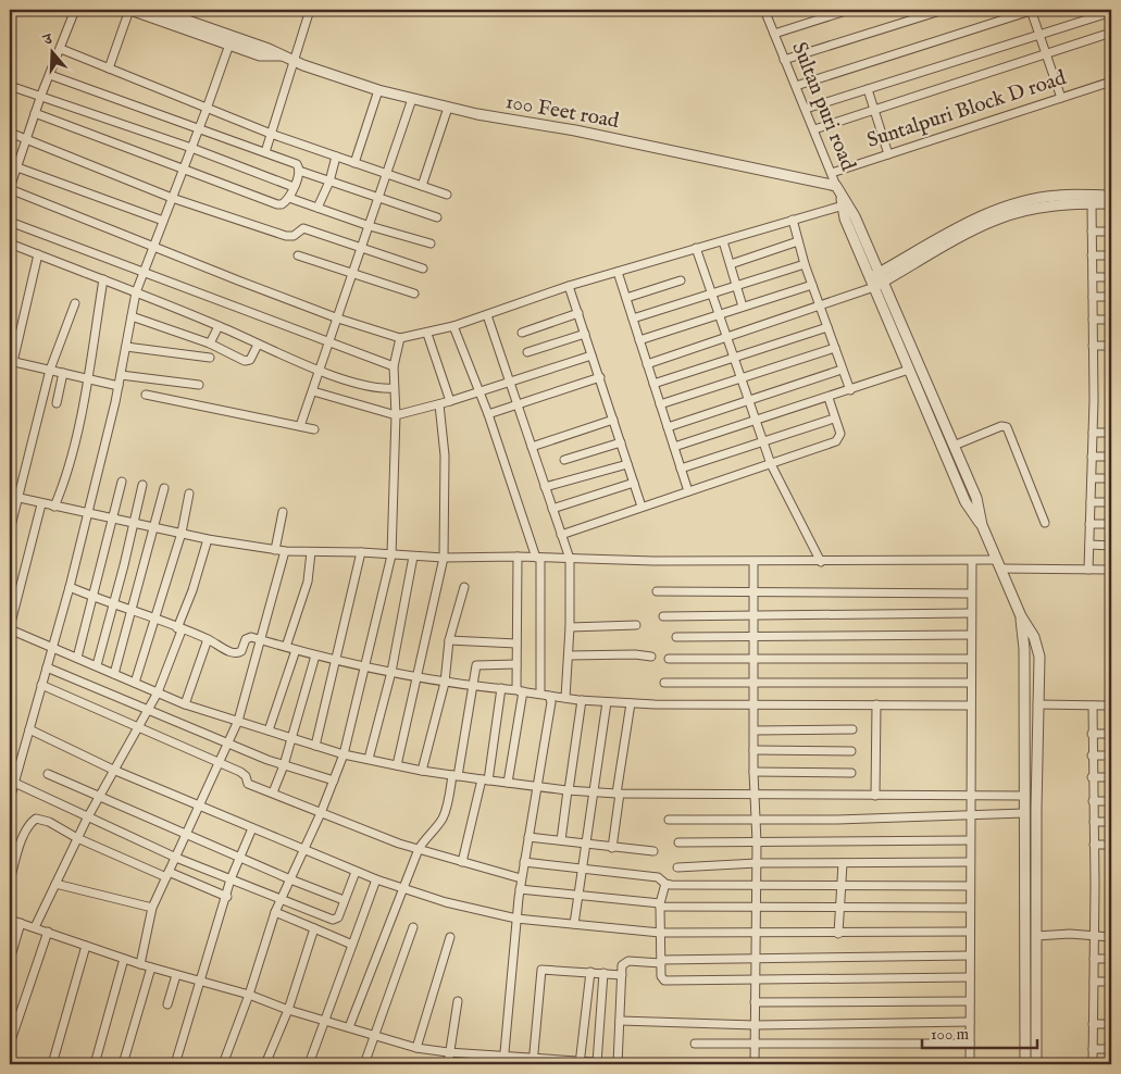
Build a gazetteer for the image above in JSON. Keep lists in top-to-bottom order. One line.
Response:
{"streets":{"street":["Sultan puri road","Suntalpuri Block D road","100 Feet road"]},"crossings":[["Sultan puri road","Suntalpuri Block D road"],["Sultan puri road","100 Feet road"]],"scale_bar":"100 m","north":"top"}
